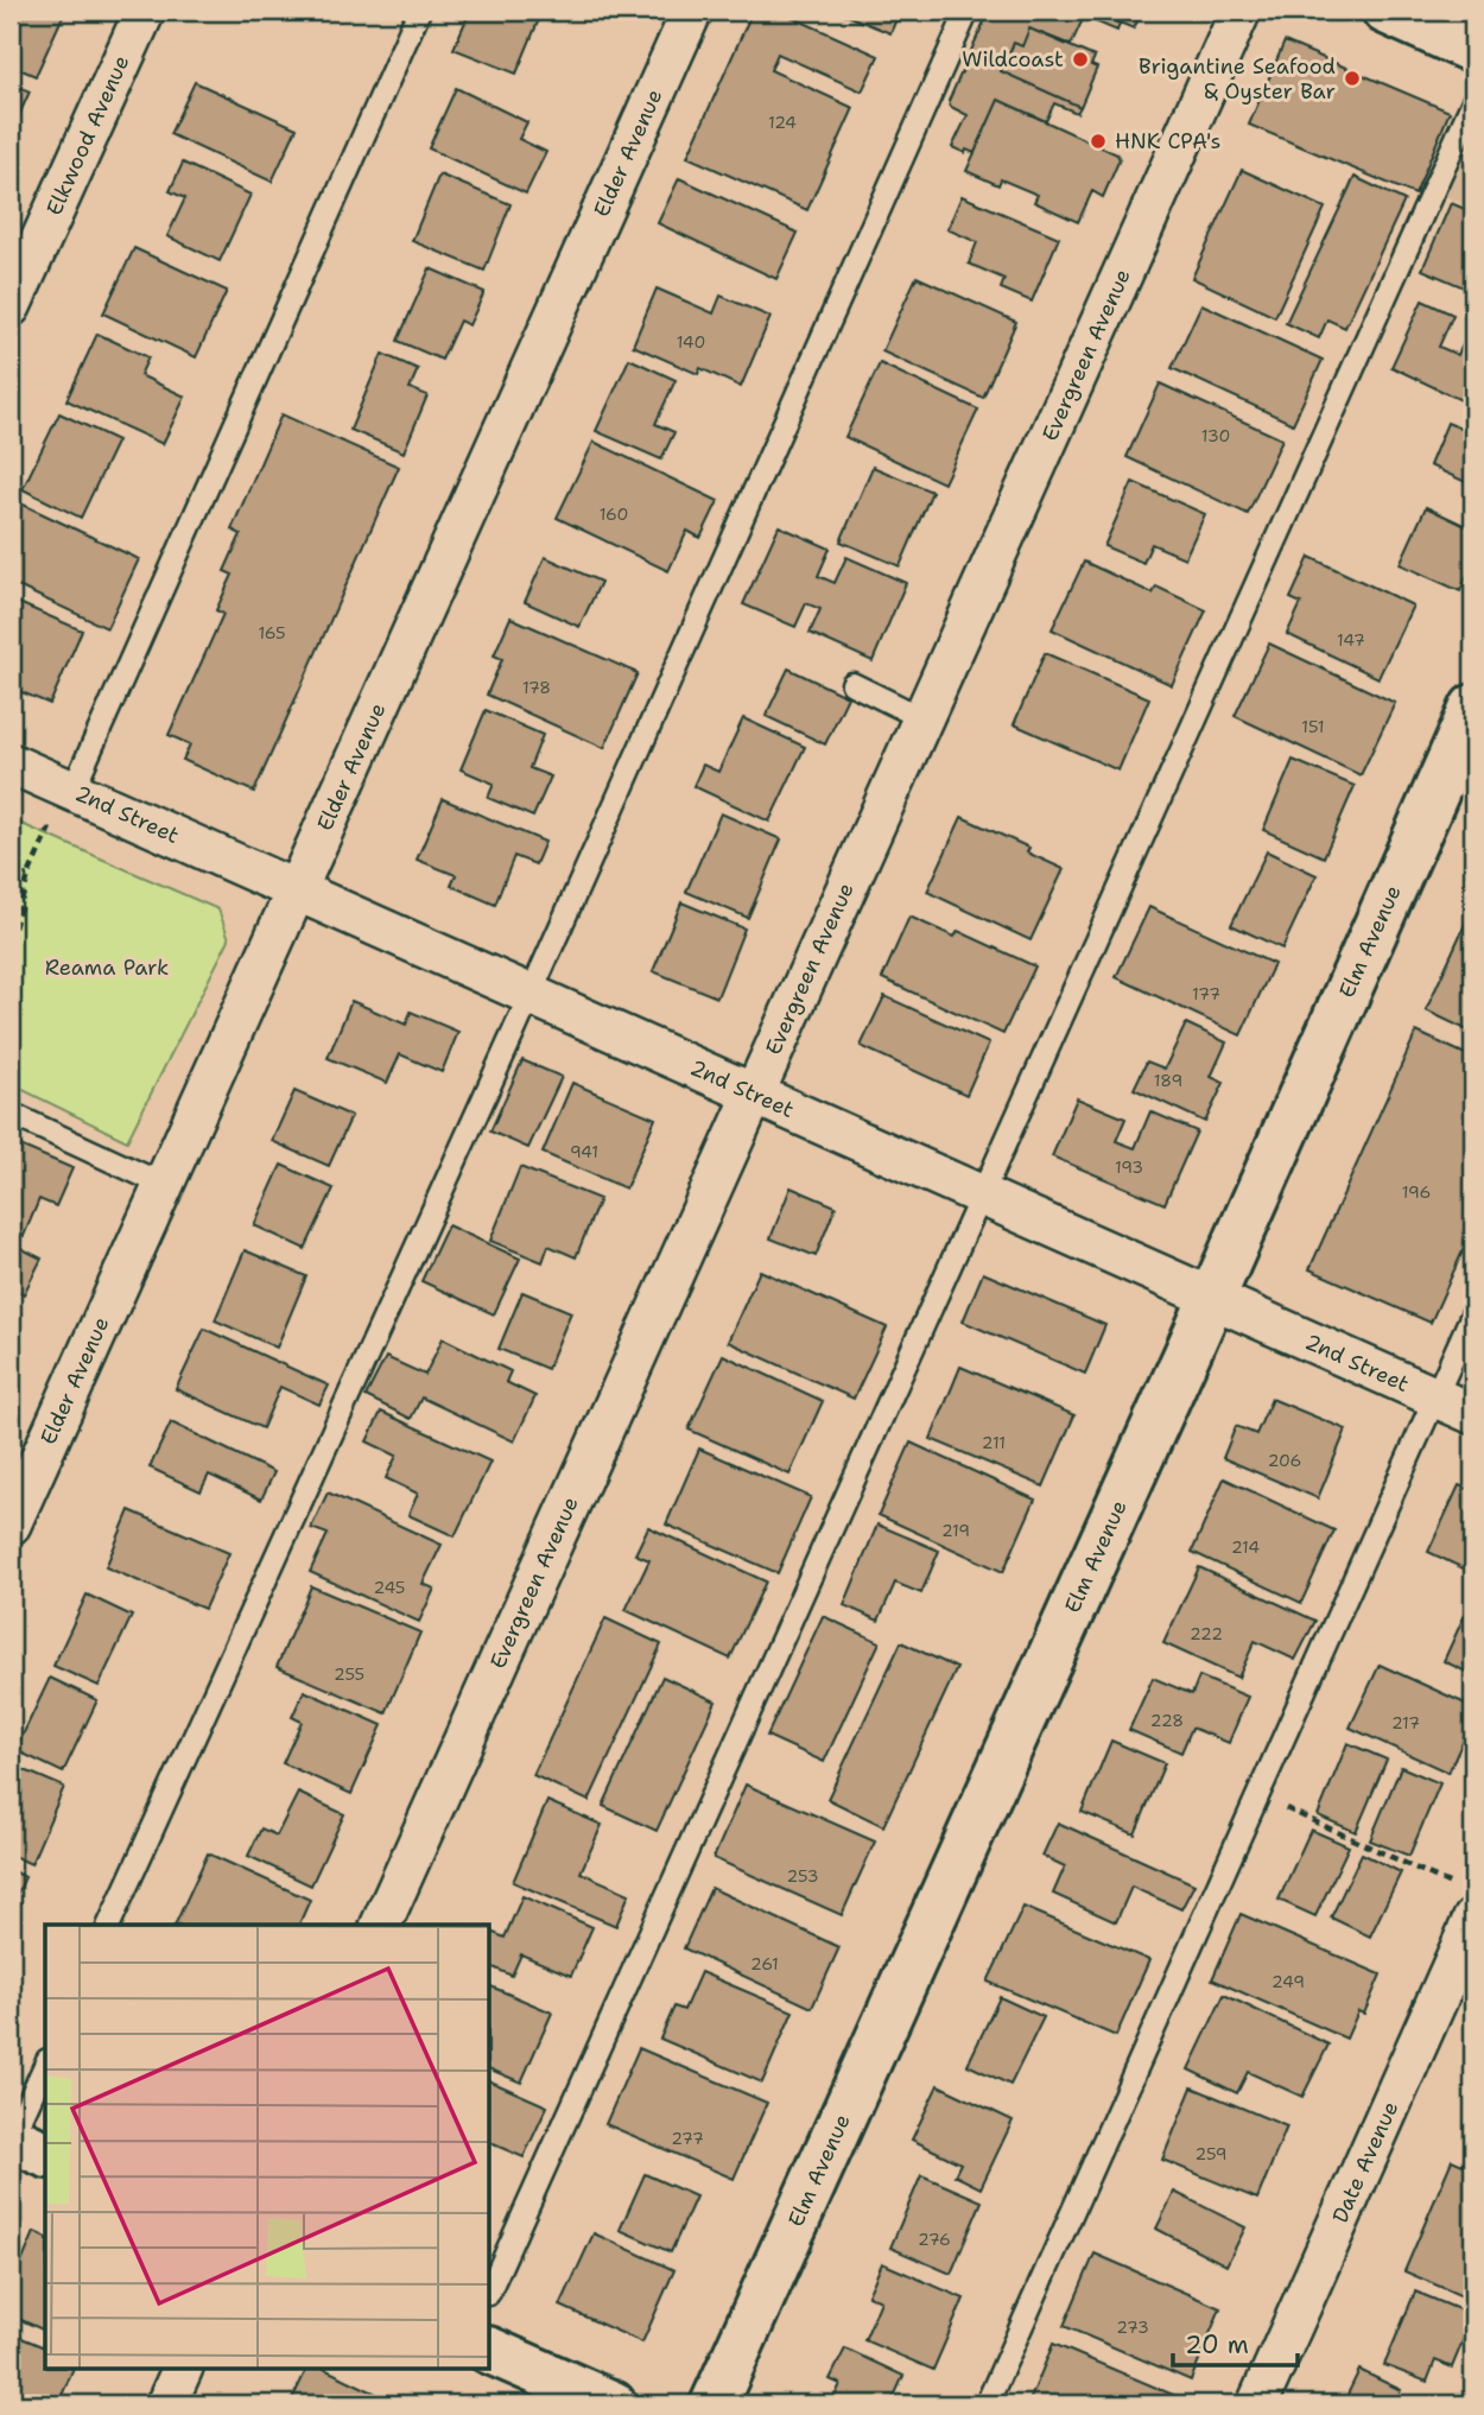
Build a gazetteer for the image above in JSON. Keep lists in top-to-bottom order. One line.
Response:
{"streets":{"street":["Elkwood Avenue","Elder Avenue","Evergreen Avenue","2nd Street","Elm Avenue","Date Avenue"]},"crossings":[["Elder Avenue","2nd Street"],["Evergreen Avenue","2nd Street"],["2nd Street","Elm Avenue"]],"parks":["Reama Park"],"places":["Wildcoast","Brigantine Seafood & Oyster Bar","HNK CPA's"],"house_numbers":["124","140","130","160","165","147","178","151","177","189","941","193","196","211","206","219","214","245","222","255","228","217","253","261","249","277","259","276","273"],"scale_bar":"20 m"}
